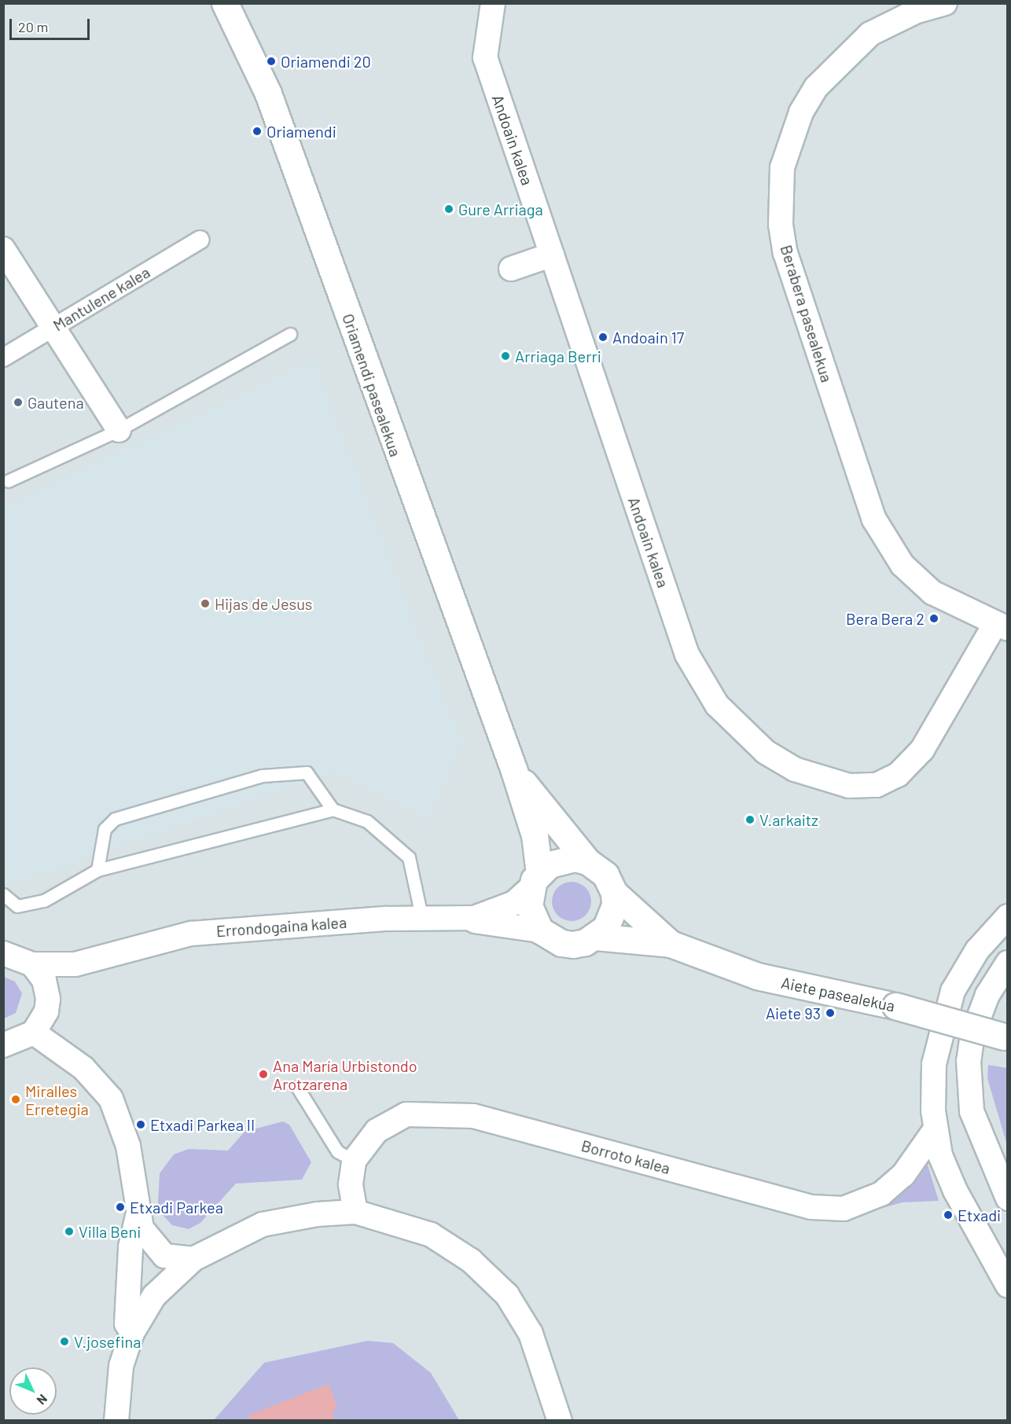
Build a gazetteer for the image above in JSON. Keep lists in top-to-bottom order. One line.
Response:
{"streets":{"street":["Andoain kalea","Mantulene kalea","Berabera pasealekua","Oriamendi pasealekua","Errondogaina kalea","Aiete pasealekua","Borroto kalea"]},"crossings":[["Andoain kalea","Berabera pasealekua"],["Oriamendi pasealekua","Errondogaina kalea"],["Oriamendi pasealekua","Aiete pasealekua"],["Errondogaina kalea","Aiete pasealekua"]],"places":["Oriamendi 20","Oriamendi","Gure Arriaga","Andoain 17","Arriaga Berri","Gautena","Hijas de Jesus","Bera Bera 2","V.arkaitz","Aiete 93","Ana María Urbistondo Arotzarena","Miralles Erretegia","Etxadi Parkea II","Etxadi Parkea","Etxadi","Villa Beni","V.josefina"],"scale_bar":"20 m","north":"bottom right"}
